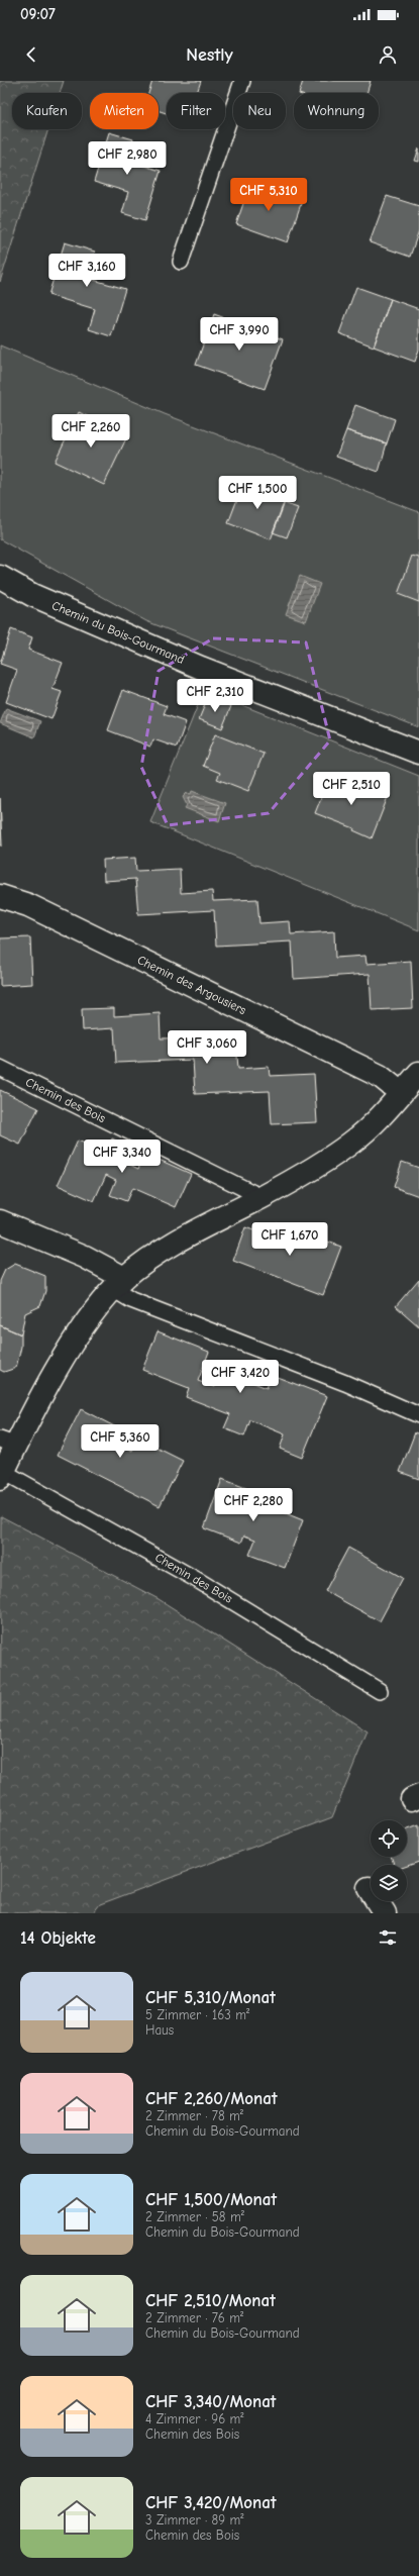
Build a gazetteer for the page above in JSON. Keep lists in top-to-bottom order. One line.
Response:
{"streets":{"street":["Chemin du Bois-Gourmand","Chemin des Argousiers","Chemin des Bois"]},"crossings":[["Chemin des Argousiers","Chemin des Bois"]],"page":{"status":"09:07","header":"Nestly","chip":["Kaufen","Mieten","Filter","Neu","Wohnung"],"price":["CHF 2,980","CHF 5,310","CHF 3,160","CHF 3,990","CHF 2,260","CHF 1,500","CHF 2,310","CHF 2,510","CHF 3,060","CHF 3,340","CHF 1,670","CHF 3,420","CHF 5,360","CHF 2,280"],"heading":"14 Objekte","list":[{"name":"CHF 5,310/Monat","note":"5 Zimmer · 163 m² · Haus"},{"name":"CHF 2,260/Monat","note":"2 Zimmer · 78 m² · Chemin du Bois-Gourmand"},{"name":"CHF 1,500/Monat","note":"2 Zimmer · 58 m² · Chemin du Bois-Gourmand"},{"name":"CHF 2,510/Monat","note":"2 Zimmer · 76 m² · Chemin du Bois-Gourmand"},{"name":"CHF 3,340/Monat","note":"4 Zimmer · 96 m² · Chemin des Bois"},{"name":"CHF 3,420/Monat","note":"3 Zimmer · 89 m² · Chemin des Bois"}]}}
